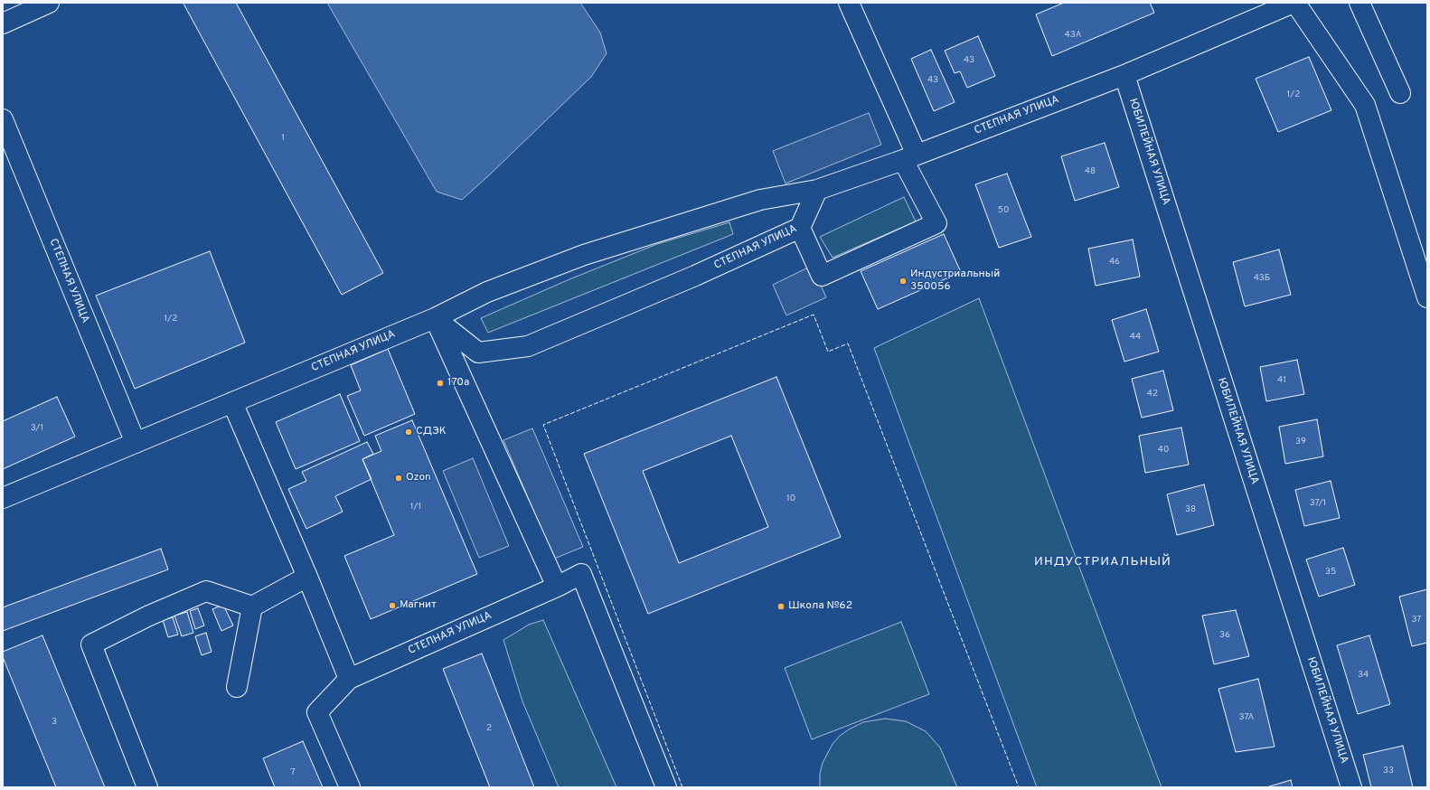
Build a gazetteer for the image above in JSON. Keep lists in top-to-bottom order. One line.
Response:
{"streets":{"street":["СТЕПНАЯ УЛИЦА","ЮБИЛЕЙНАЯ УЛИЦА"]},"crossings":[["СТЕПНАЯ УЛИЦА","ЮБИЛЕЙНАЯ УЛИЦА"]],"districts":["ИНДУСТРИАЛЬНЫЙ"],"places":["Индустриальный 350056","170а","СДЭК","Ozon","Магнит","Школа №62"],"house_numbers":["43А","43","43","1/2","1","48","50","46","43Б","1/2","44","41","42","3/1","39","40","10","37/1","1/1","38","35","37","36","34","37А","3","2","33","7"]}
